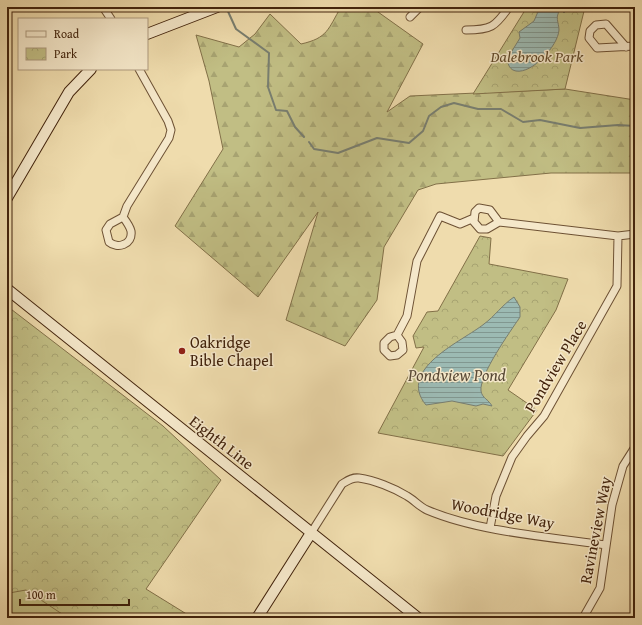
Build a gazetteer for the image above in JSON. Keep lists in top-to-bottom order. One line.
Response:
{"streets":{"street":["Pondview Place","Eighth Line","Woodridge Way","Ravineview Way"]},"crossings":[["Pondview Place","Woodridge Way"],["Eighth Line","Woodridge Way"],["Woodridge Way","Ravineview Way"]],"water":["Pondview Pond"],"parks":["Dalebrook Park"],"places":["Oakridge Bible Chapel"],"legend":["Road","Park"],"scale_bar":"100 m"}
